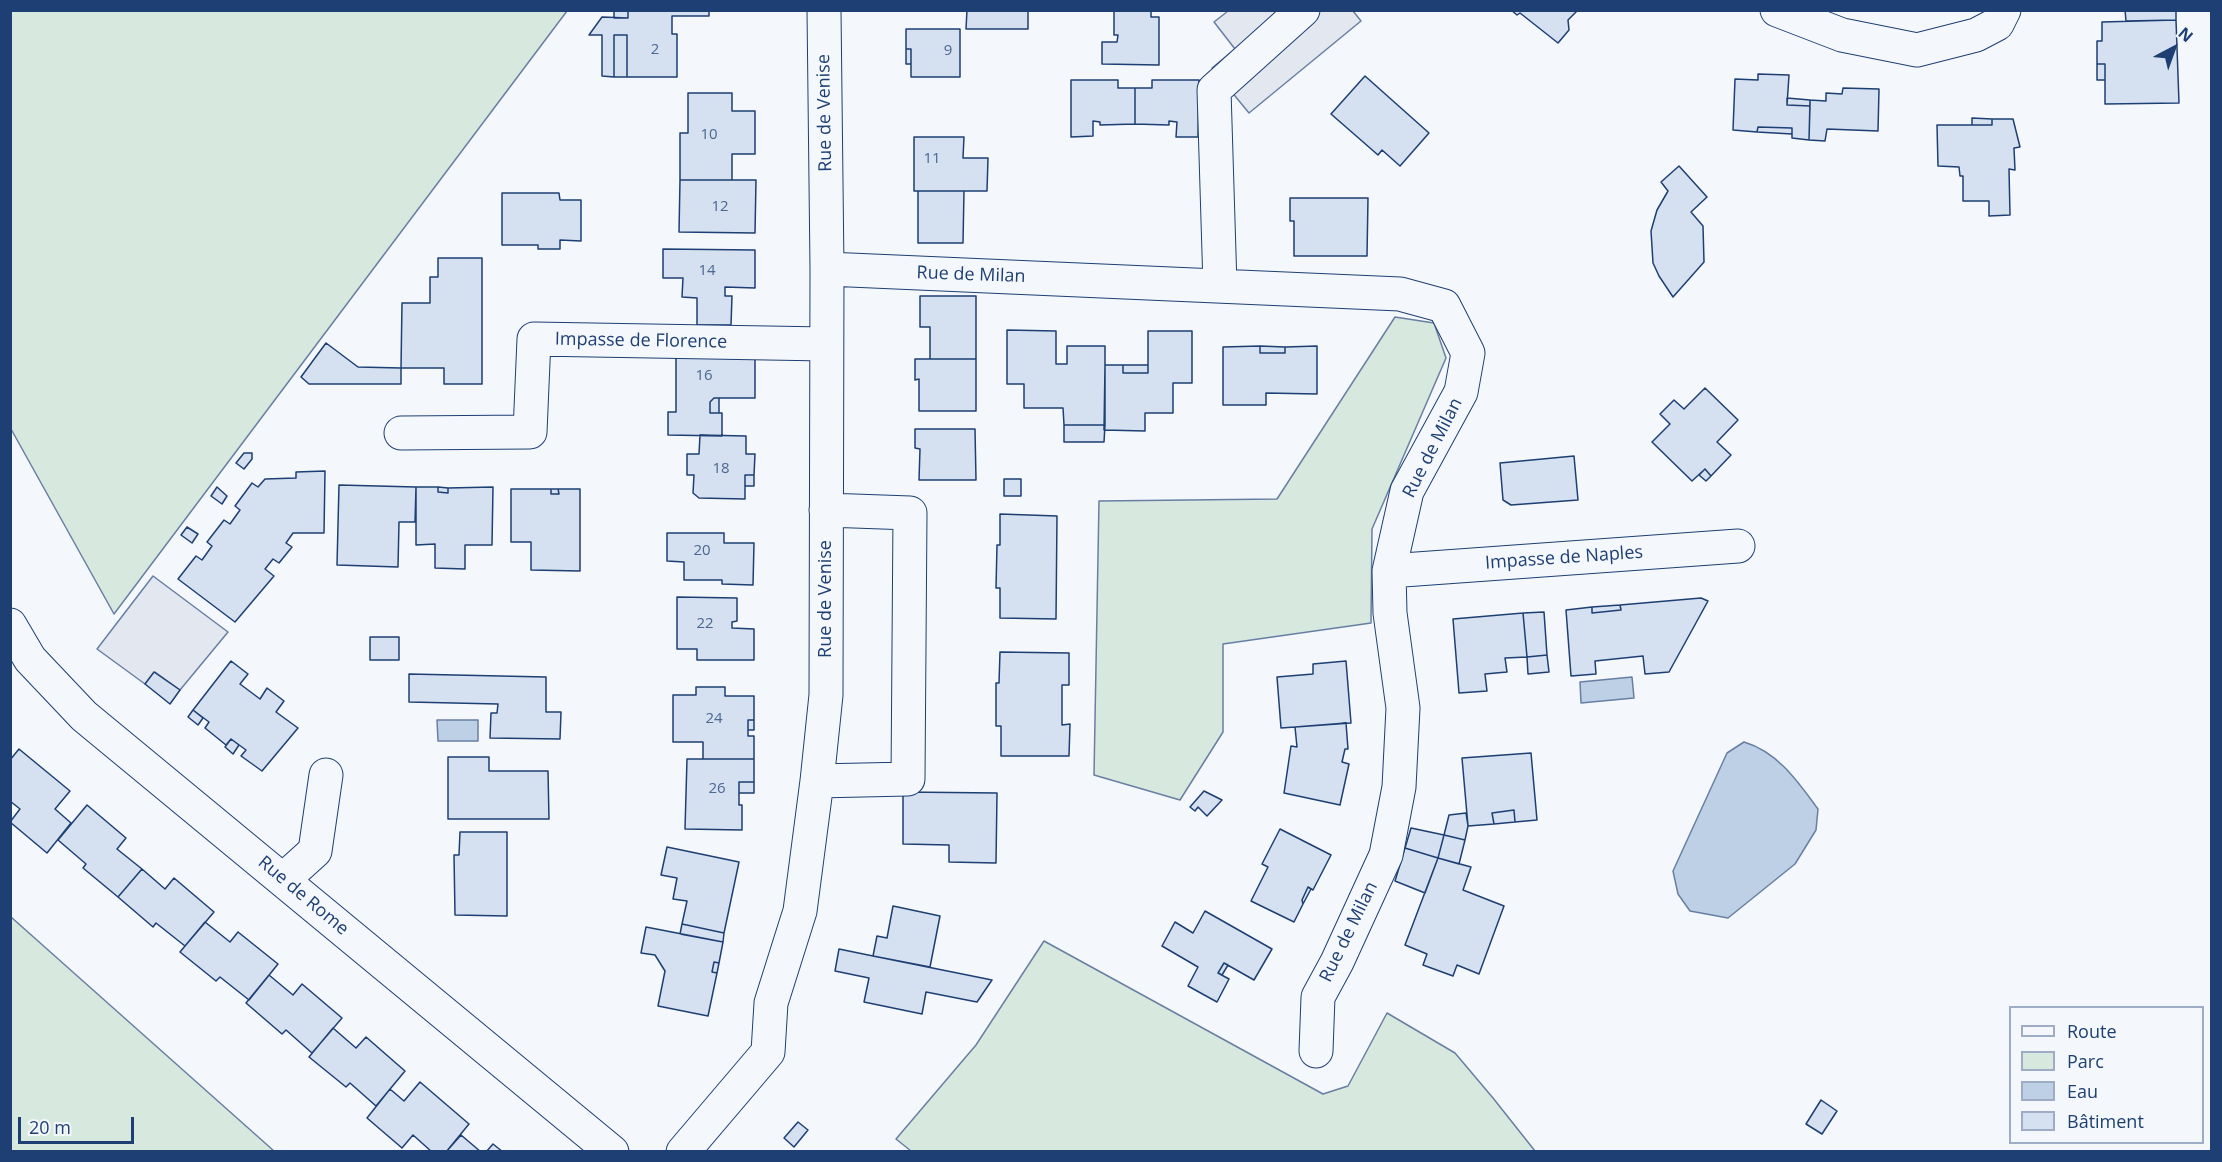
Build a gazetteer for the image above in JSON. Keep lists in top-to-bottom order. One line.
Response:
{"streets":{"street":["Rue de Venise","Rue de Milan","Impasse de Florence","Impasse de Naples","Rue de Rome"]},"crossings":[["Rue de Venise","Rue de Milan"],["Rue de Venise","Impasse de Florence"],["Rue de Milan","Impasse de Naples"]],"house_numbers":["2","9","10","11","12","14","16","18","20","22","24","26"],"legend":["Route","Parc","Eau","Bâtiment"],"scale_bar":"20 m","north":"top right"}
